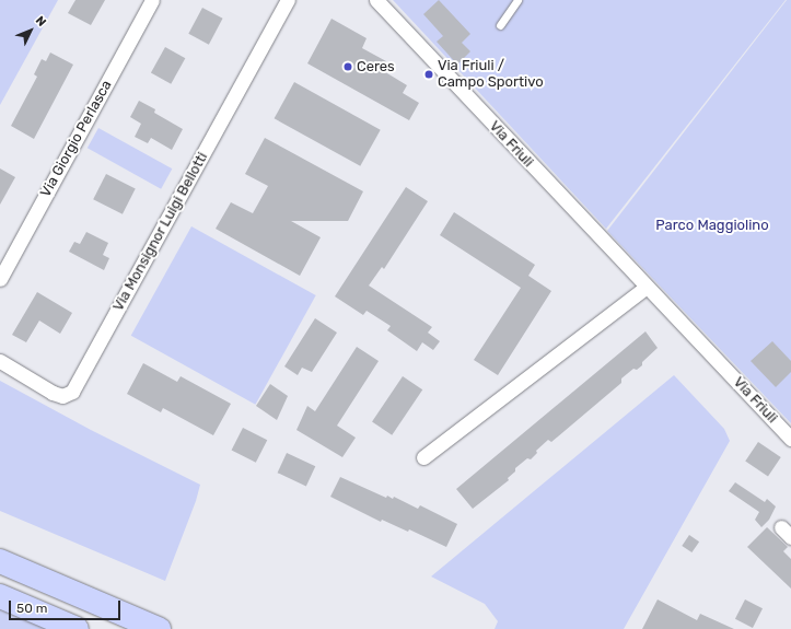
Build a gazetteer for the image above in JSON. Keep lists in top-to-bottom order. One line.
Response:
{"streets":{"street":["Via Giorgio Perlasca","Via Friuli","Via Monsignor Luigi Bellotti"]},"parks":["Parco Maggiolino"],"places":["Ceres","Via Friuli / Campo Sportivo"],"scale_bar":"50 m","north":"top right"}
